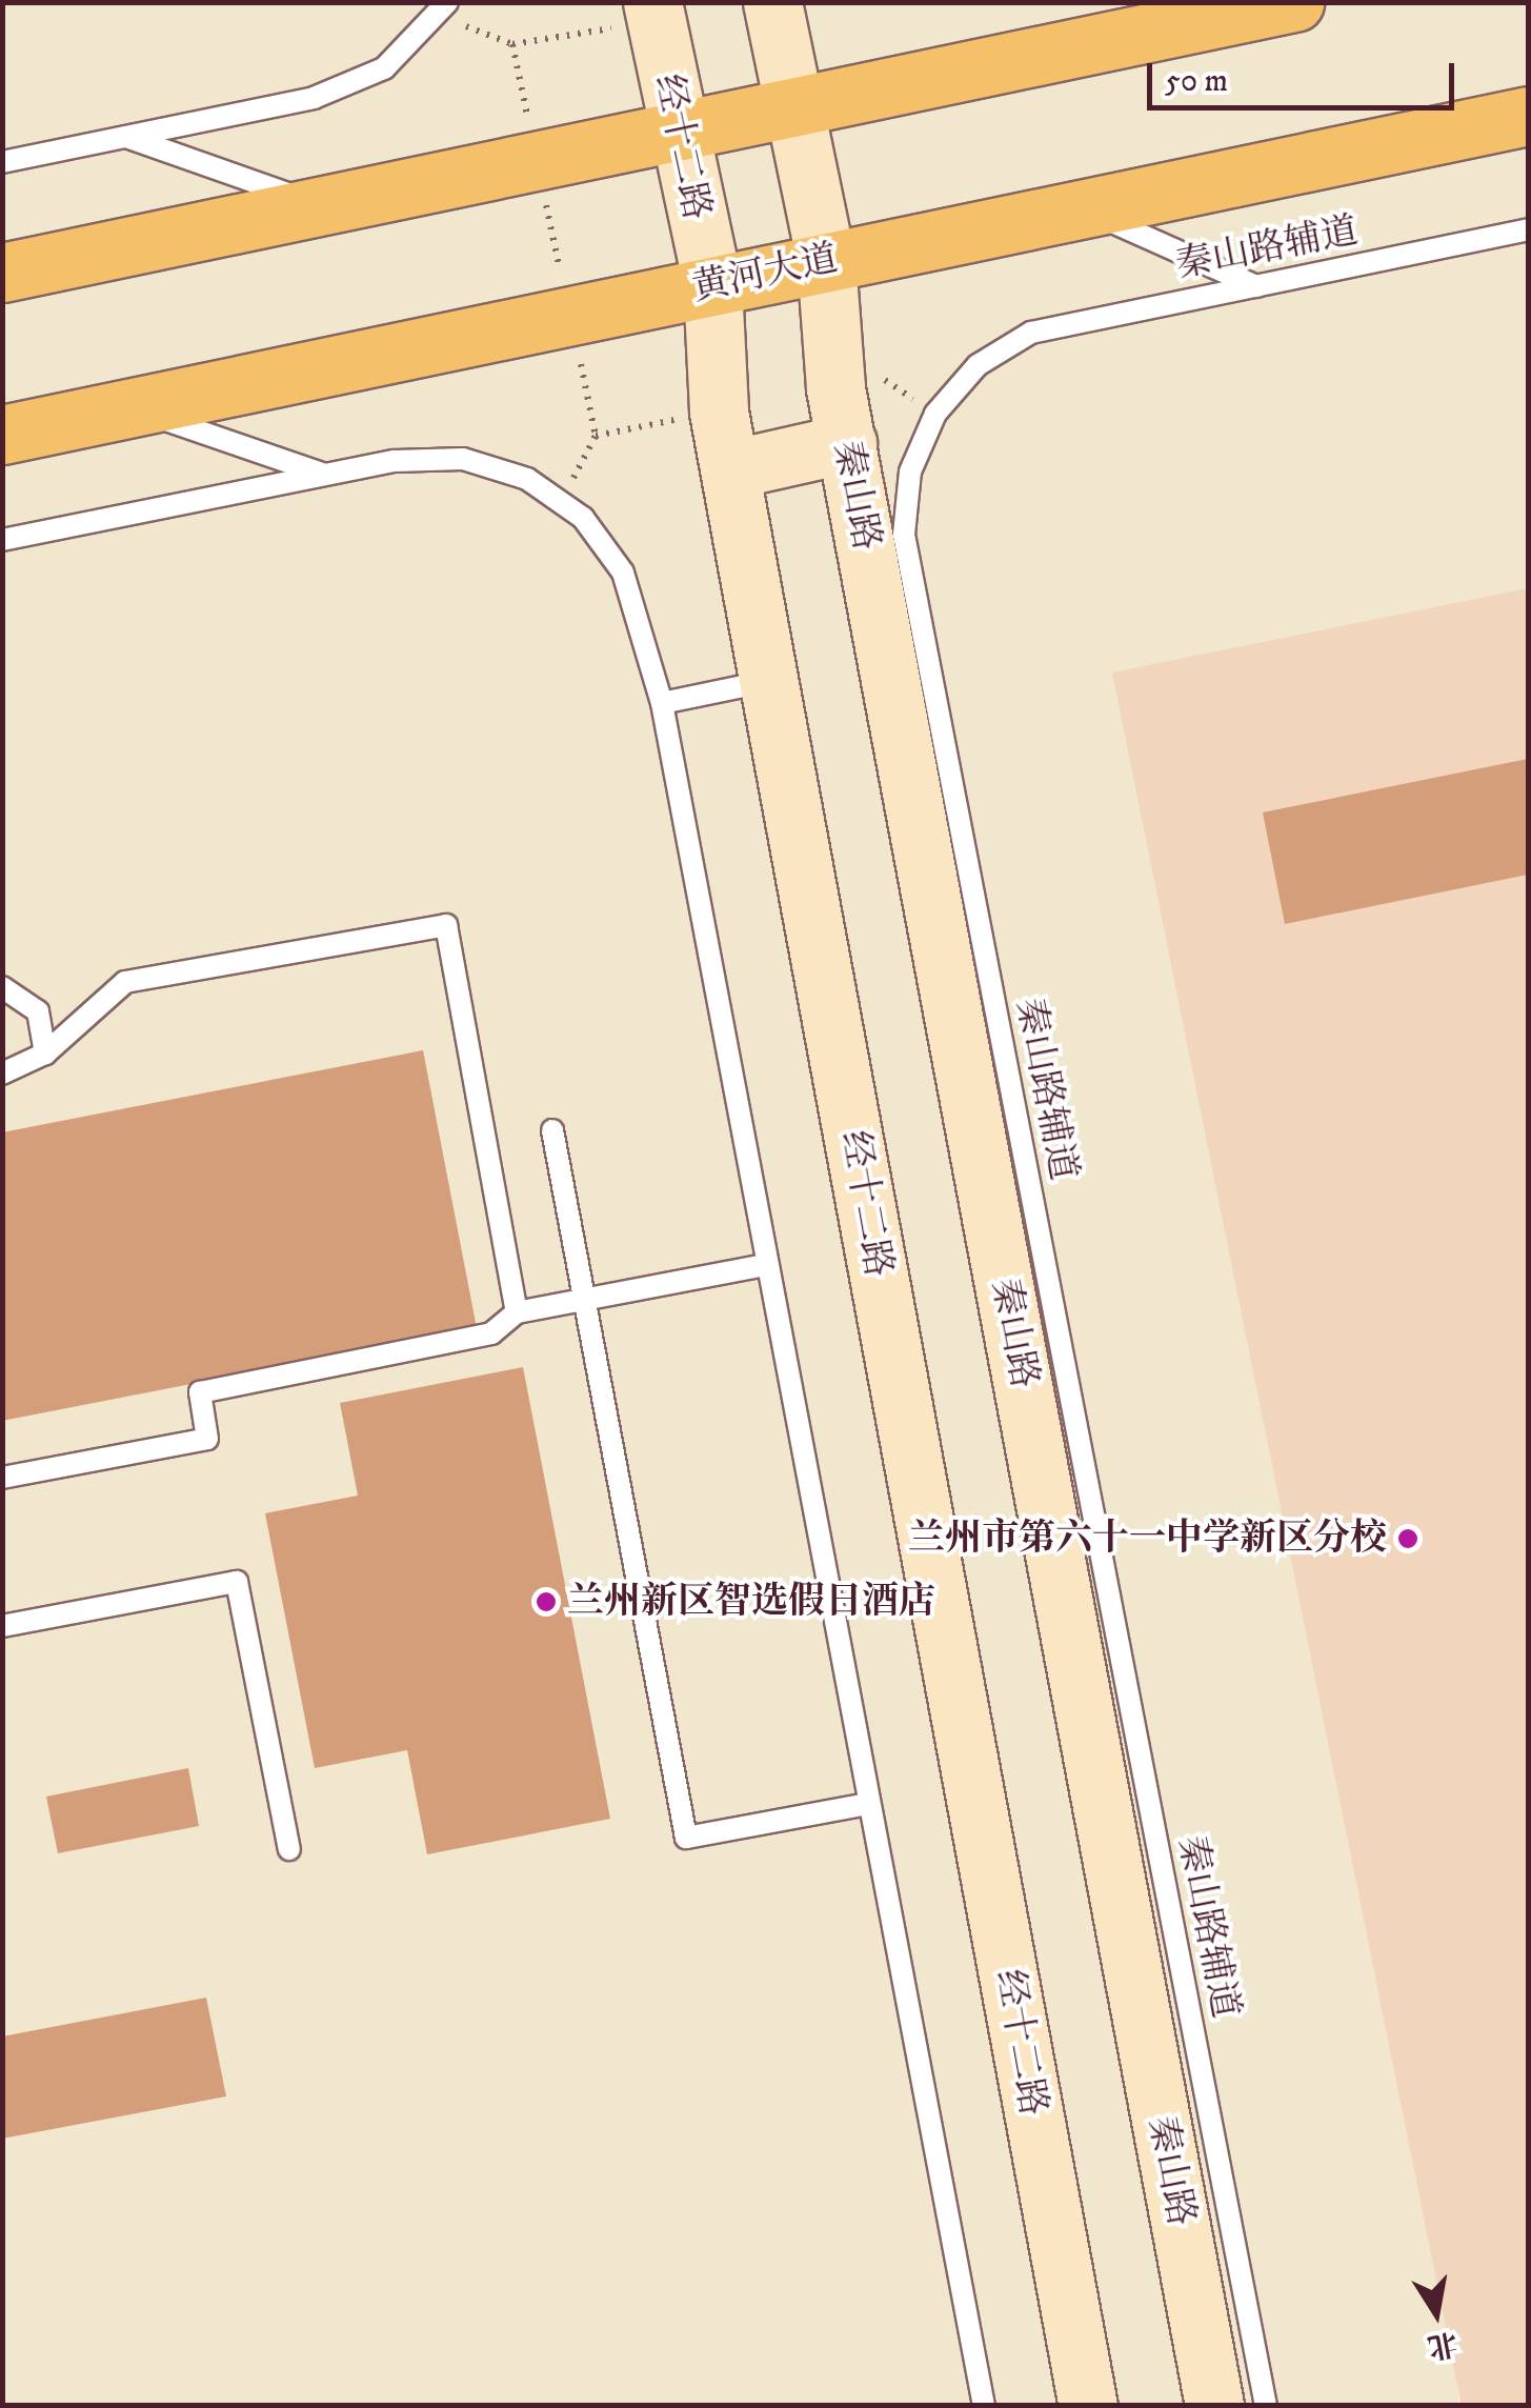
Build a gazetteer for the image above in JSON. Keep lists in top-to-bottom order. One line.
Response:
{"streets":{"main road":["黄河大道"],"street":["经十二路","秦山路"],"lane":["秦山路辅道"]},"crossings":[["经十二路","黄河大道"],["黄河大道","秦山路"]],"places":["兰州市第六十一中学新区分校","兰州新区智选假日酒店"],"scale_bar":"50 m","north":"bottom"}
